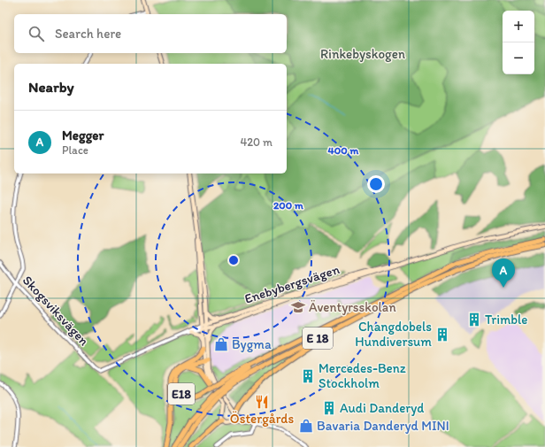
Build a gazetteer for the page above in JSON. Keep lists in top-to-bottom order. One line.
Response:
{"streets":{"highway":["E 18","E18"],"main road":["Enebybergsvägen"],"street":["Skogsviksvägen"]},"crossings":[["Enebybergsvägen","Skogsviksvägen"],["E 18","E18"]],"parks":["Rinkebyskogen"],"places":{"school or university":["Äventyrsskolan"],"building":["Trimble","Changdobels Hundiversum","Mercedes-Benz Stockholm","Audi Danderyd"],"shop":["Bygma","Bavaria Danderyd MINI"],"restaurant":["Östergårds"]},"page":{"map_buttons":["+","−"],"search":"Search here","heading":"Nearby","list":[{"mark":"A","name":"Megger","note":"Place","value":"420 m"}],"pins":"A"},"rings":["400 m","200 m"]}
